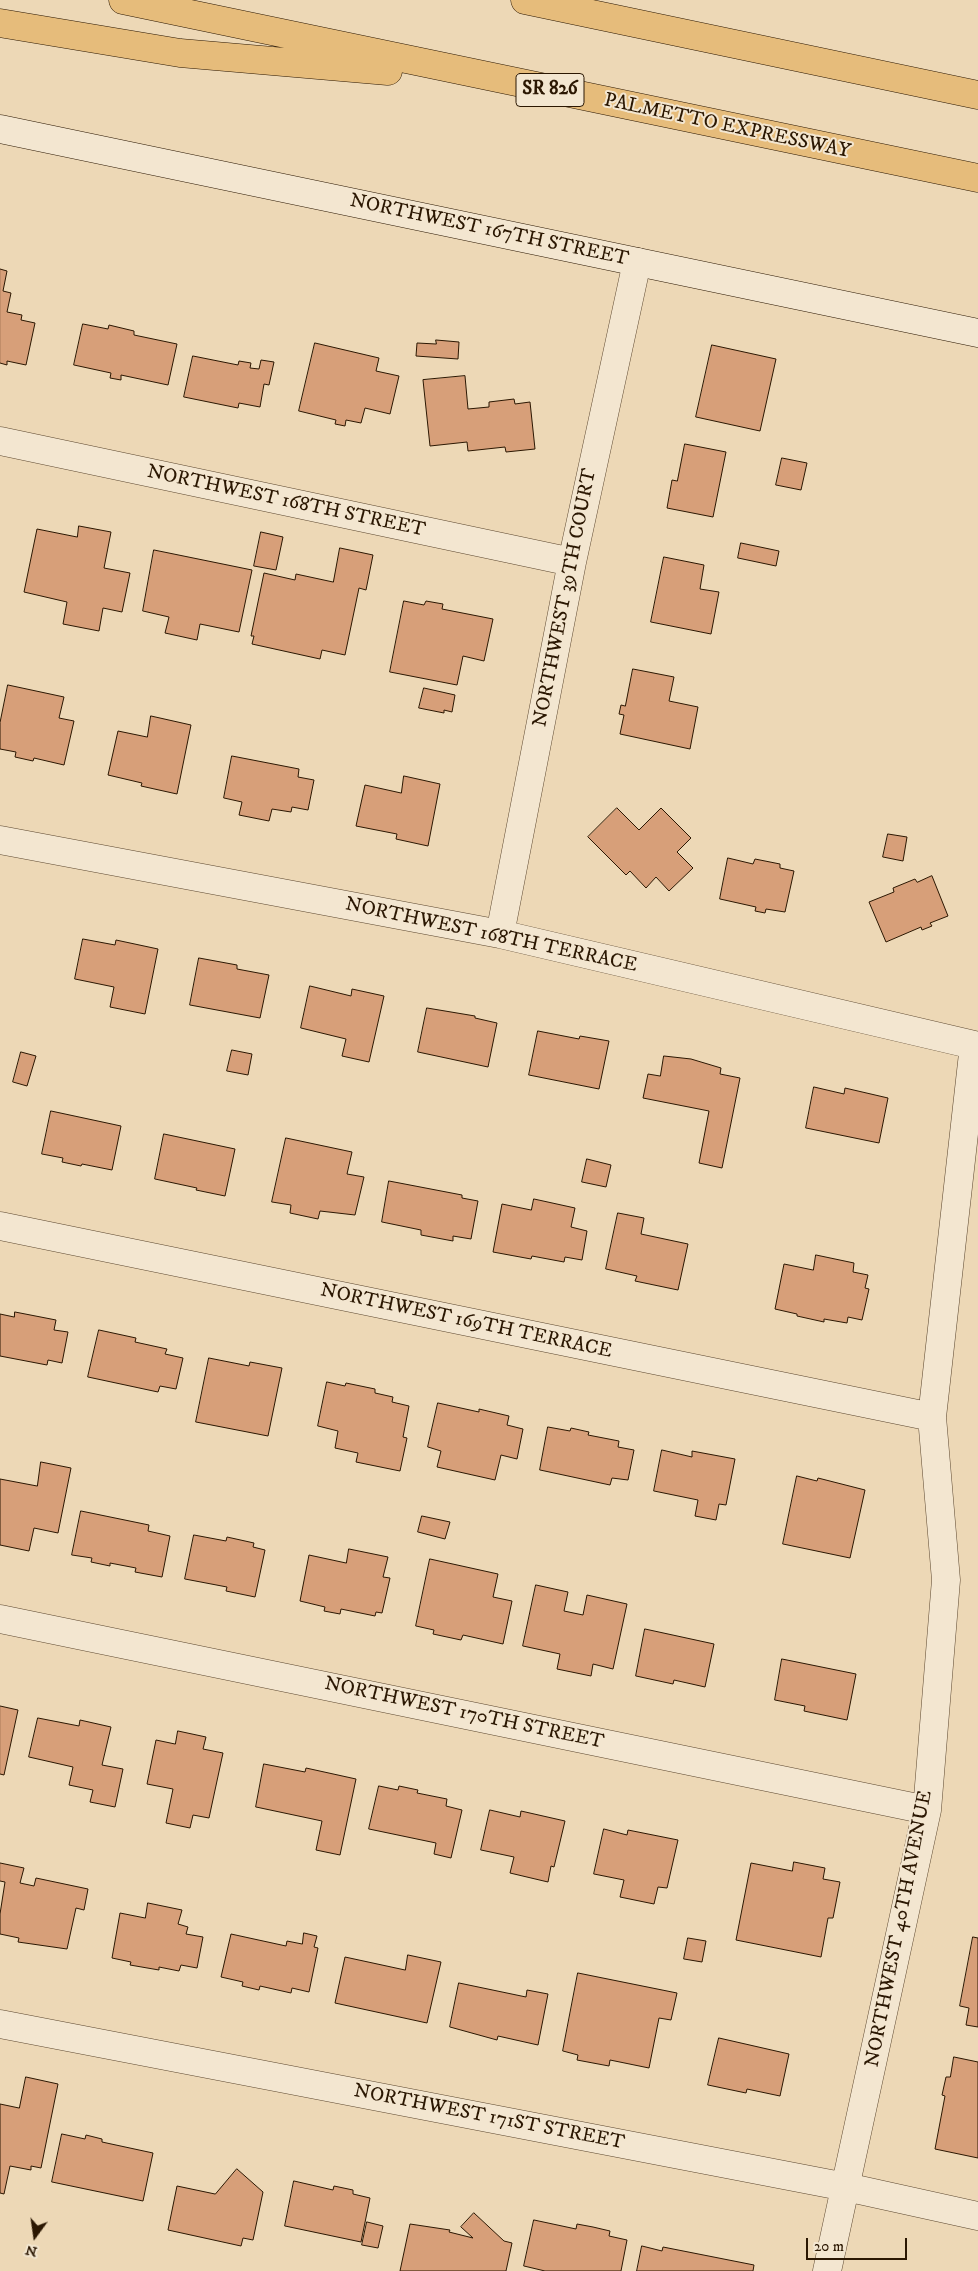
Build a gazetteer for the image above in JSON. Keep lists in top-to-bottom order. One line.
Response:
{"streets":{"highway":["SR 826","PALMETTO EXPRESSWAY"],"street":["NORTHWEST 167TH STREET","NORTHWEST 168TH STREET","NORTHWEST 39TH COURT","NORTHWEST 168TH TERRACE","NORTHWEST 169TH TERRACE","NORTHWEST 170TH STREET","NORTHWEST 40TH AVENUE","NORTHWEST 171ST STREET"]},"crossings":[["NORTHWEST 167TH STREET","NORTHWEST 39TH COURT"],["NORTHWEST 168TH STREET","NORTHWEST 39TH COURT"],["NORTHWEST 39TH COURT","NORTHWEST 168TH TERRACE"],["NORTHWEST 168TH TERRACE","NORTHWEST 40TH AVENUE"],["NORTHWEST 169TH TERRACE","NORTHWEST 40TH AVENUE"],["NORTHWEST 170TH STREET","NORTHWEST 40TH AVENUE"],["NORTHWEST 40TH AVENUE","NORTHWEST 171ST STREET"]],"scale_bar":"20 m","north":"bottom"}
